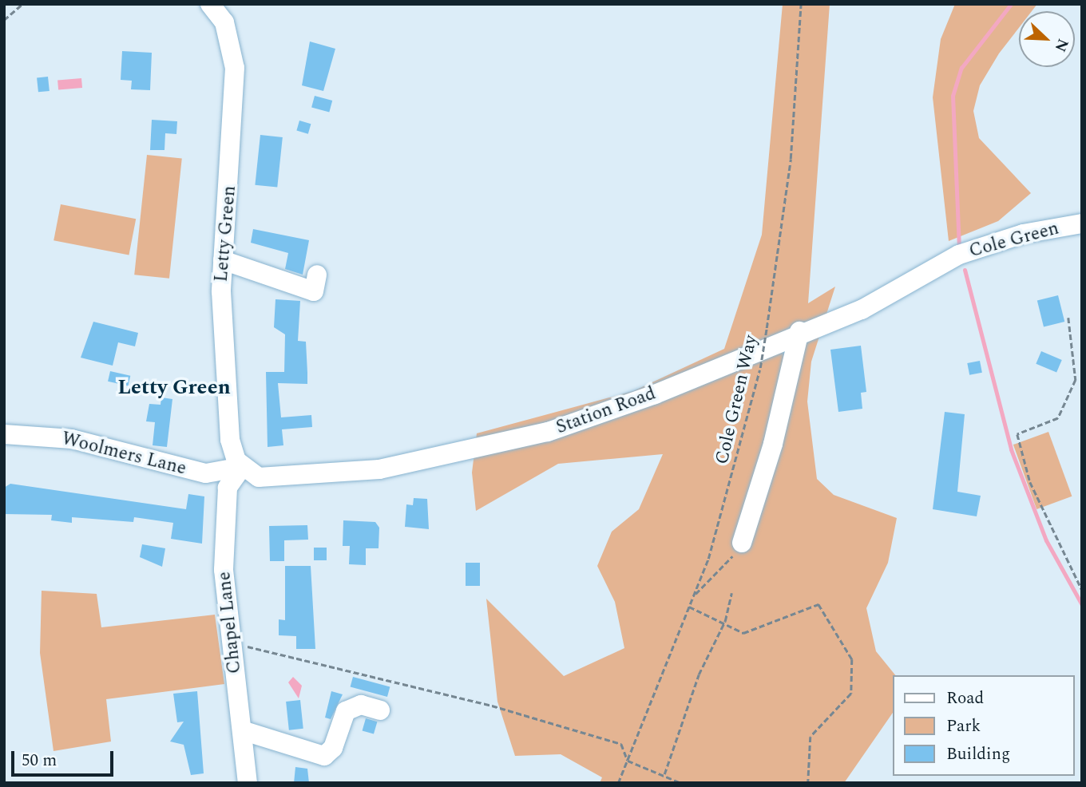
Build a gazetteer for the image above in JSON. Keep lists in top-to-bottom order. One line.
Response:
{"streets":{"street":["Letty Green","Cole Green","Station Road","Woolmers Lane","Chapel Lane"],"path":["Cole Green Way"]},"crossings":[["Letty Green","Station Road"],["Letty Green","Woolmers Lane"],["Letty Green","Chapel Lane"],["Cole Green","Station Road"],["Station Road","Woolmers Lane"],["Station Road","Chapel Lane"],["Woolmers Lane","Chapel Lane"]],"districts":["Letty Green"],"legend":["Road","Park","Building"],"scale_bar":"50 m","north":"bottom right"}
